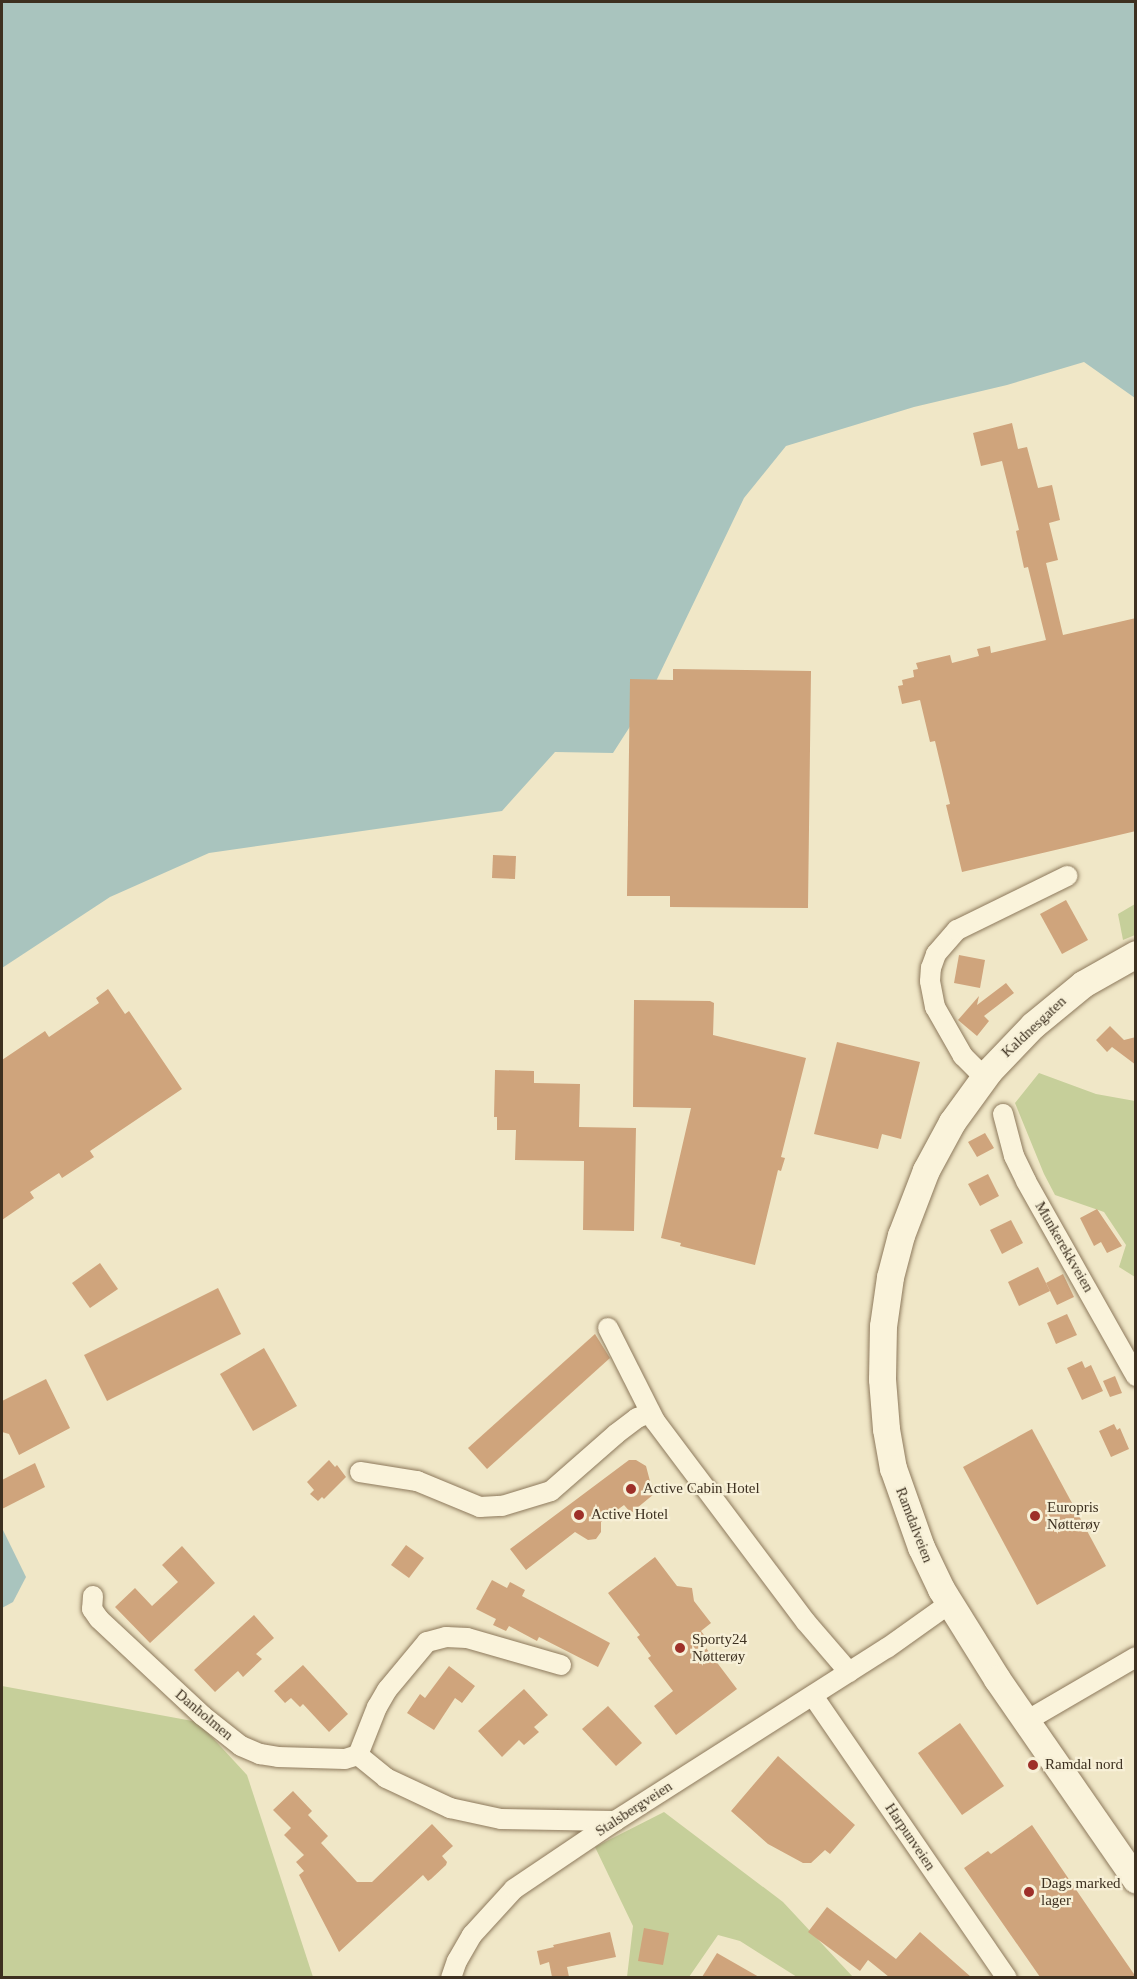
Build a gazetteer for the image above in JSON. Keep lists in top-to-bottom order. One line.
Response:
{"streets":{"main road":["Kaldnesgaten","Ramdalveien"],"street":["Munkerekkveien","Danholmen","Stalsbergveien","Harpunveien"]},"crossings":[["Kaldnesgaten","Ramdalveien"],["Ramdalveien","Stalsbergveien"],["Stalsbergveien","Harpunveien"]],"places":["Active Cabin Hotel","Active Hotel","Europris Nøtterøy","Sporty24 Nøtterøy","Ramdal nord","Dags marked lager"]}
